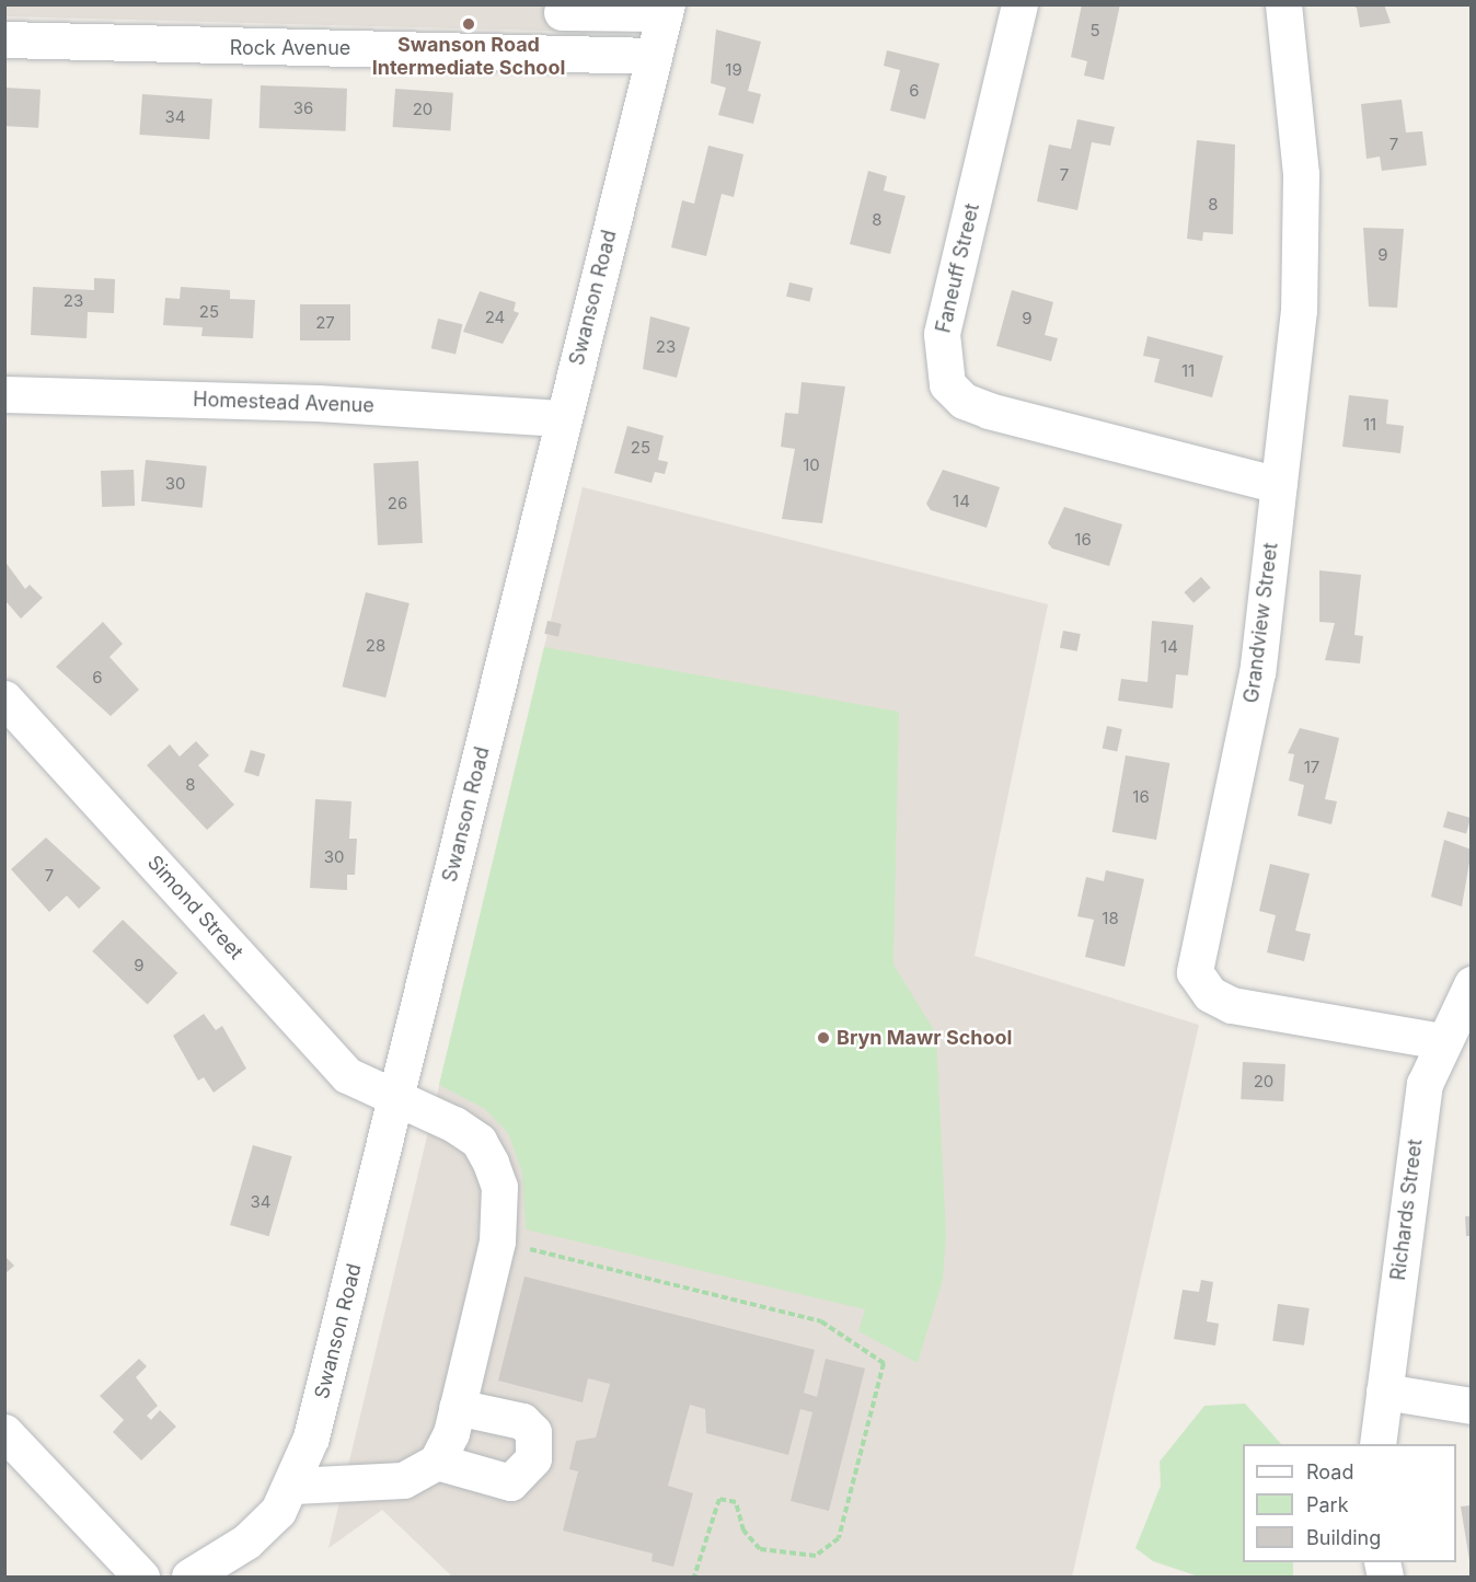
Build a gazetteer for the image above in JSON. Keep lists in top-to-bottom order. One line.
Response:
{"streets":{"street":["Rock Avenue","Faneuff Street","Swanson Road","Homestead Avenue","Grandview Street","Simond Street","Richards Street"]},"crossings":[["Rock Avenue","Swanson Road"],["Faneuff Street","Grandview Street"],["Swanson Road","Homestead Avenue"],["Swanson Road","Simond Street"],["Grandview Street","Richards Street"]],"places":["Swanson Road Intermediate School","Bryn Mawr School"],"house_numbers":["5","19","6","36","20","34","7","7","8","8","9","23","25","24","9","27","23","11","11","25","10","30","14","26","16","28","14","6","17","8","16","30","7","18","9","20","34"],"legend":["Road","Park","Building"]}
